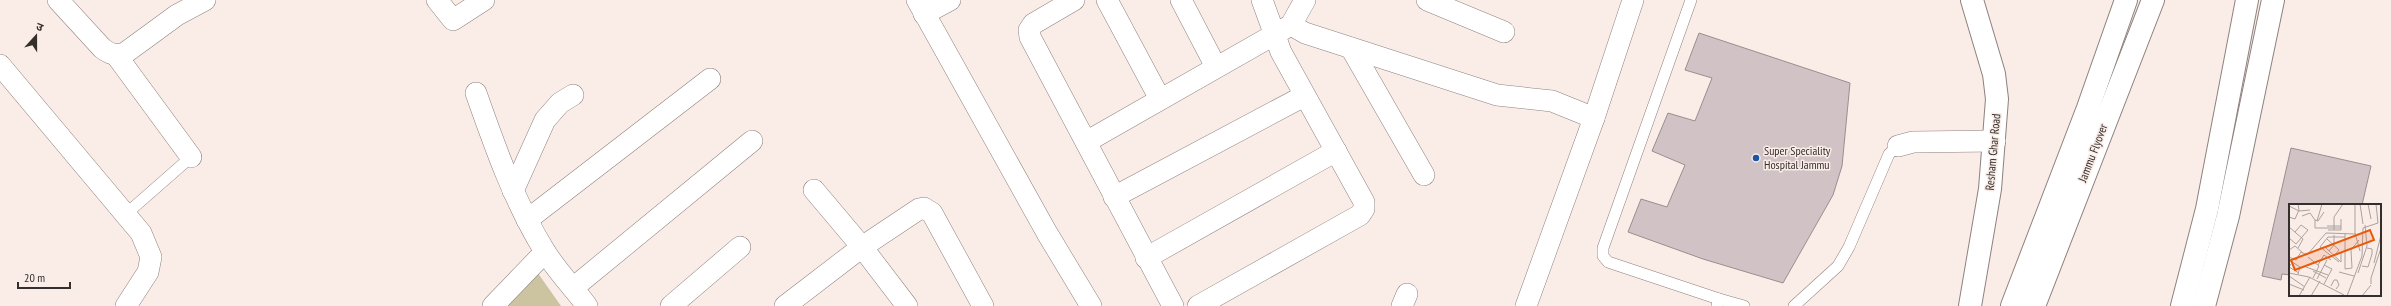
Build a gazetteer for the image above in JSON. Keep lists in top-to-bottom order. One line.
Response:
{"streets":{"main road":["Resham Ghar Road","Jammu Flyover"]},"places":["Super Speciality Hospital Jammu"],"scale_bar":"20 m","north":"top"}
